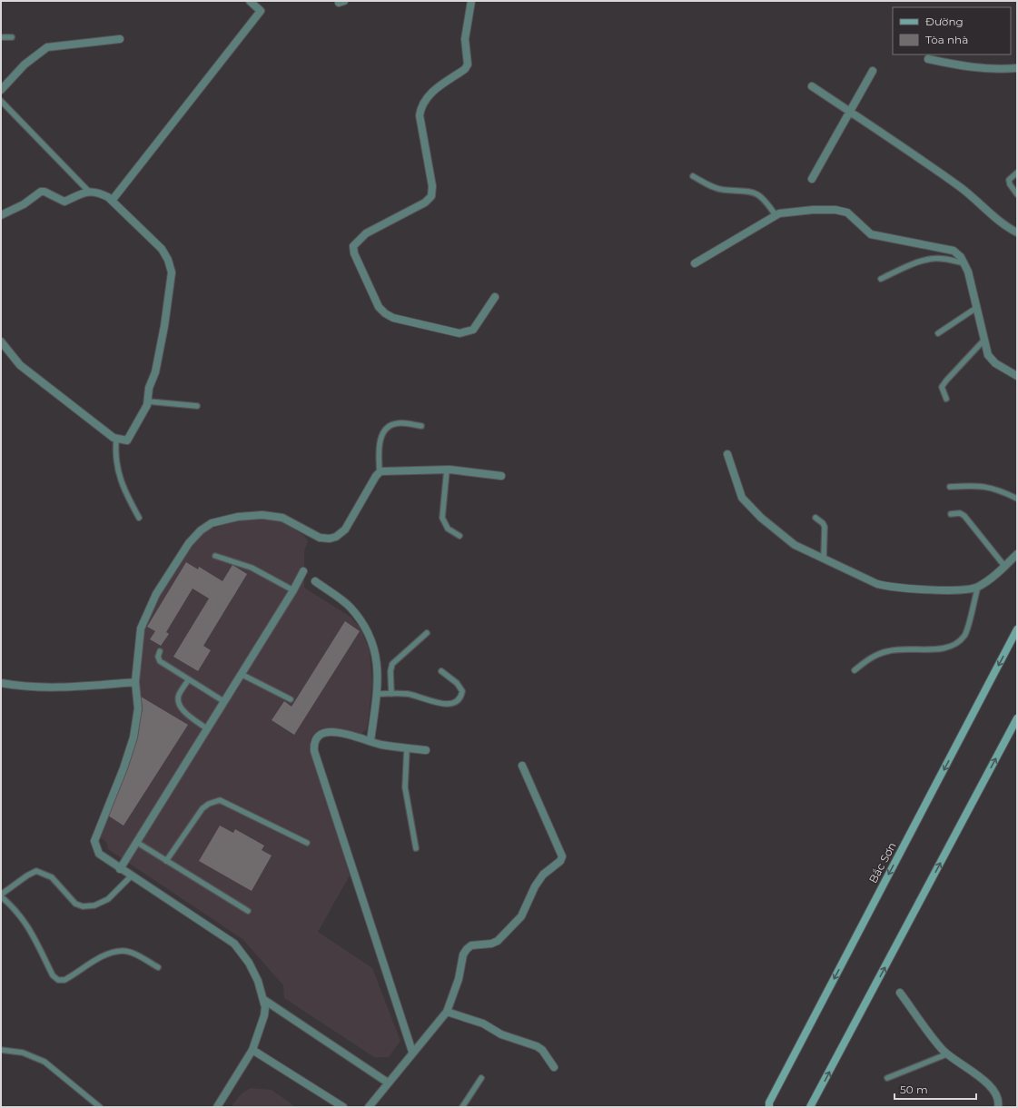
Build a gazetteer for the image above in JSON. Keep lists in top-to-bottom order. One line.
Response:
{"streets":{"main road":["Bắc Sơn"]},"legend":["Đường","Tòa nhà"],"scale_bar":"50 m"}
